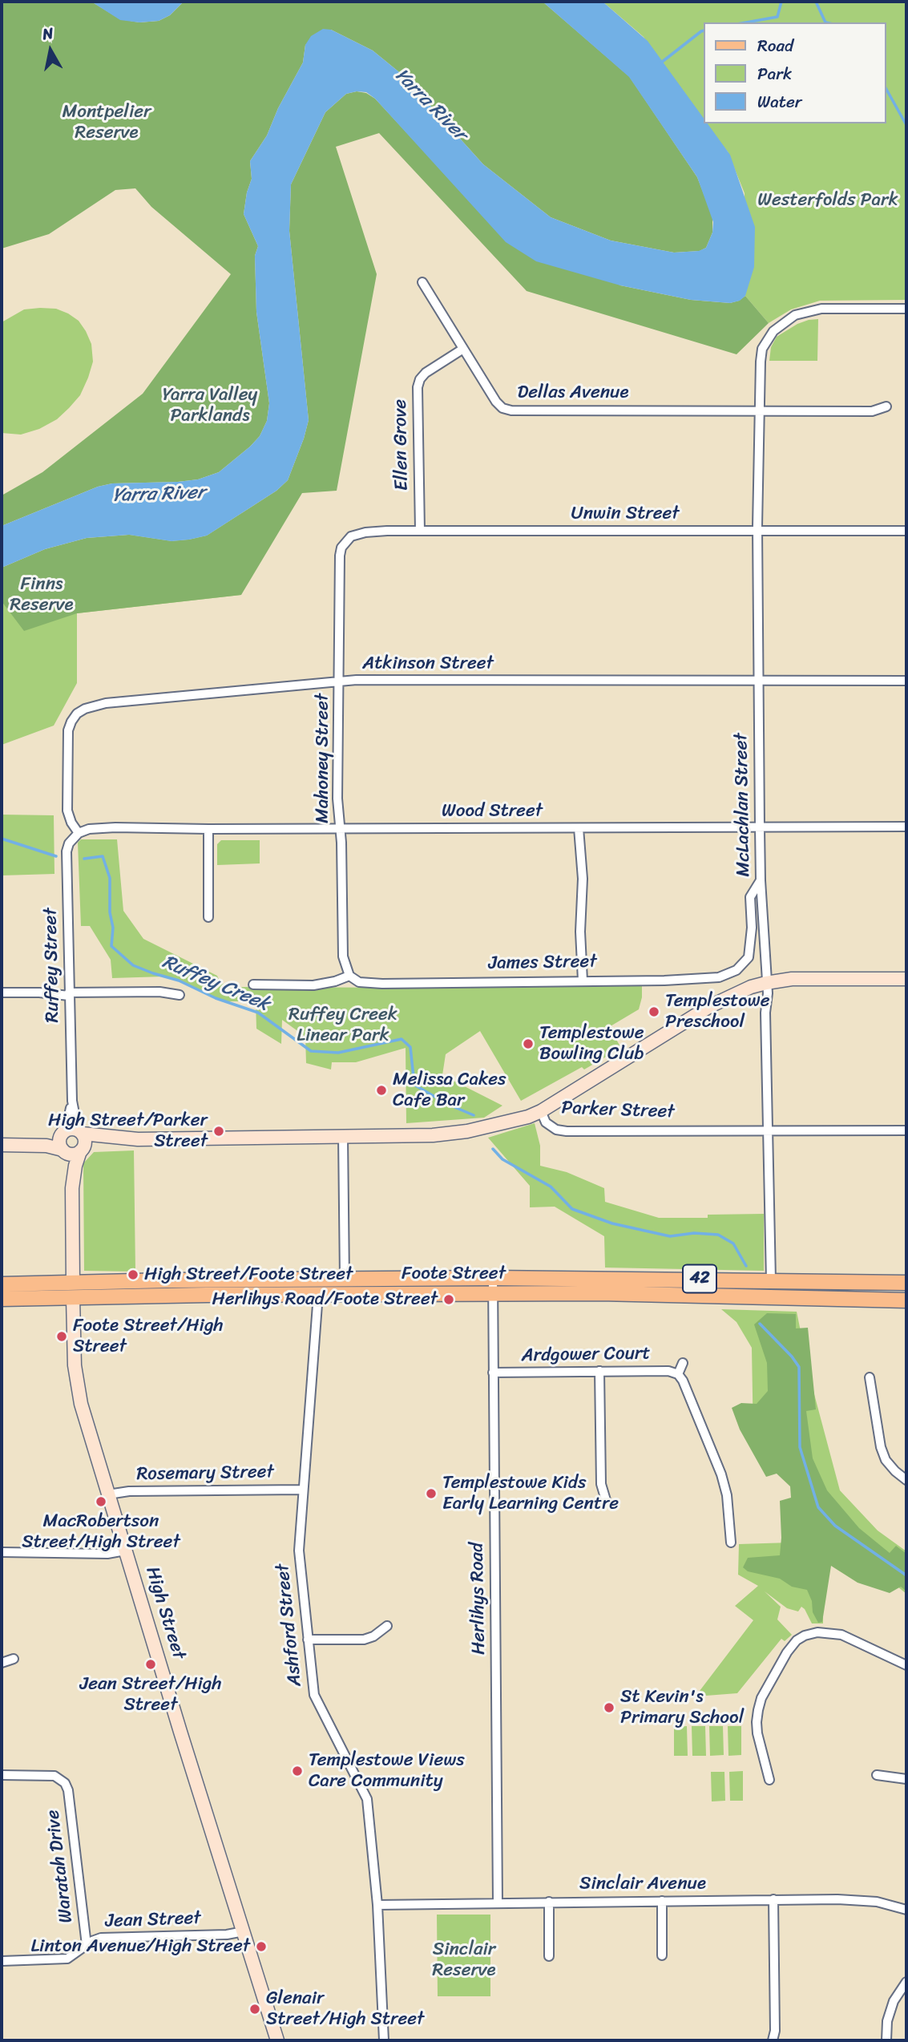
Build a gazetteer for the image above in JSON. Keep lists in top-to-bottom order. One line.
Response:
{"streets":{"main road":["Parker Street","Foote Street","42","High Street"],"street":["Dellas Avenue","Ellen Grove","Unwin Street","Atkinson Street","Mahoney Street","McLachlan Street","Wood Street","James Street","Ruffey Street","Ardgower Court","Rosemary Street","Herlihys Road","Ashford Street","Waratah Drive","Sinclair Avenue","Jean Street"]},"crossings":[["Dellas Avenue","Ellen Grove"],["Dellas Avenue","McLachlan Street"],["Ellen Grove","Unwin Street"],["Unwin Street","Mahoney Street"],["Unwin Street","McLachlan Street"],["Atkinson Street","Mahoney Street"],["Atkinson Street","McLachlan Street"],["Atkinson Street","Wood Street"],["Atkinson Street","Ruffey Street"],["Mahoney Street","Wood Street"],["Mahoney Street","James Street"],["McLachlan Street","Wood Street"],["McLachlan Street","James Street"],["McLachlan Street","Parker Street"],["McLachlan Street","Foote Street"],["Wood Street","Ruffey Street"],["Ruffey Street","Parker Street"],["Ruffey Street","High Street"],["Parker Street","High Street"],["Foote Street","Herlihys Road"],["Foote Street","High Street"],["Foote Street","Ashford Street"],["Ardgower Court","Herlihys Road"],["Rosemary Street","High Street"],["Rosemary Street","Ashford Street"],["Herlihys Road","Sinclair Avenue"],["High Street","Jean Street"],["Ashford Street","Sinclair Avenue"],["Waratah Drive","Jean Street"]],"water":["Yarra River","Ruffey Creek"],"parks":["Montpelier Reserve","Westerfolds Park","Yarra Valley Parklands","Finns Reserve","Ruffey Creek Linear Park","Sinclair Reserve"],"places":["Templestowe Preschool","Templestowe Bowling Club","Melissa Cakes Cafe Bar","High Street/Parker Street","High Street/Foote Street","Herlihys Road/Foote Street","Foote Street/High Street","Templestowe Kids Early Learning Centre","MacRobertson Street/High Street","Jean Street/High Street","St Kevin's Primary School","Templestowe Views Care Community","Linton Avenue/High Street","Glenair Street/High Street"],"legend":["Road","Park","Water"],"north":"top"}
